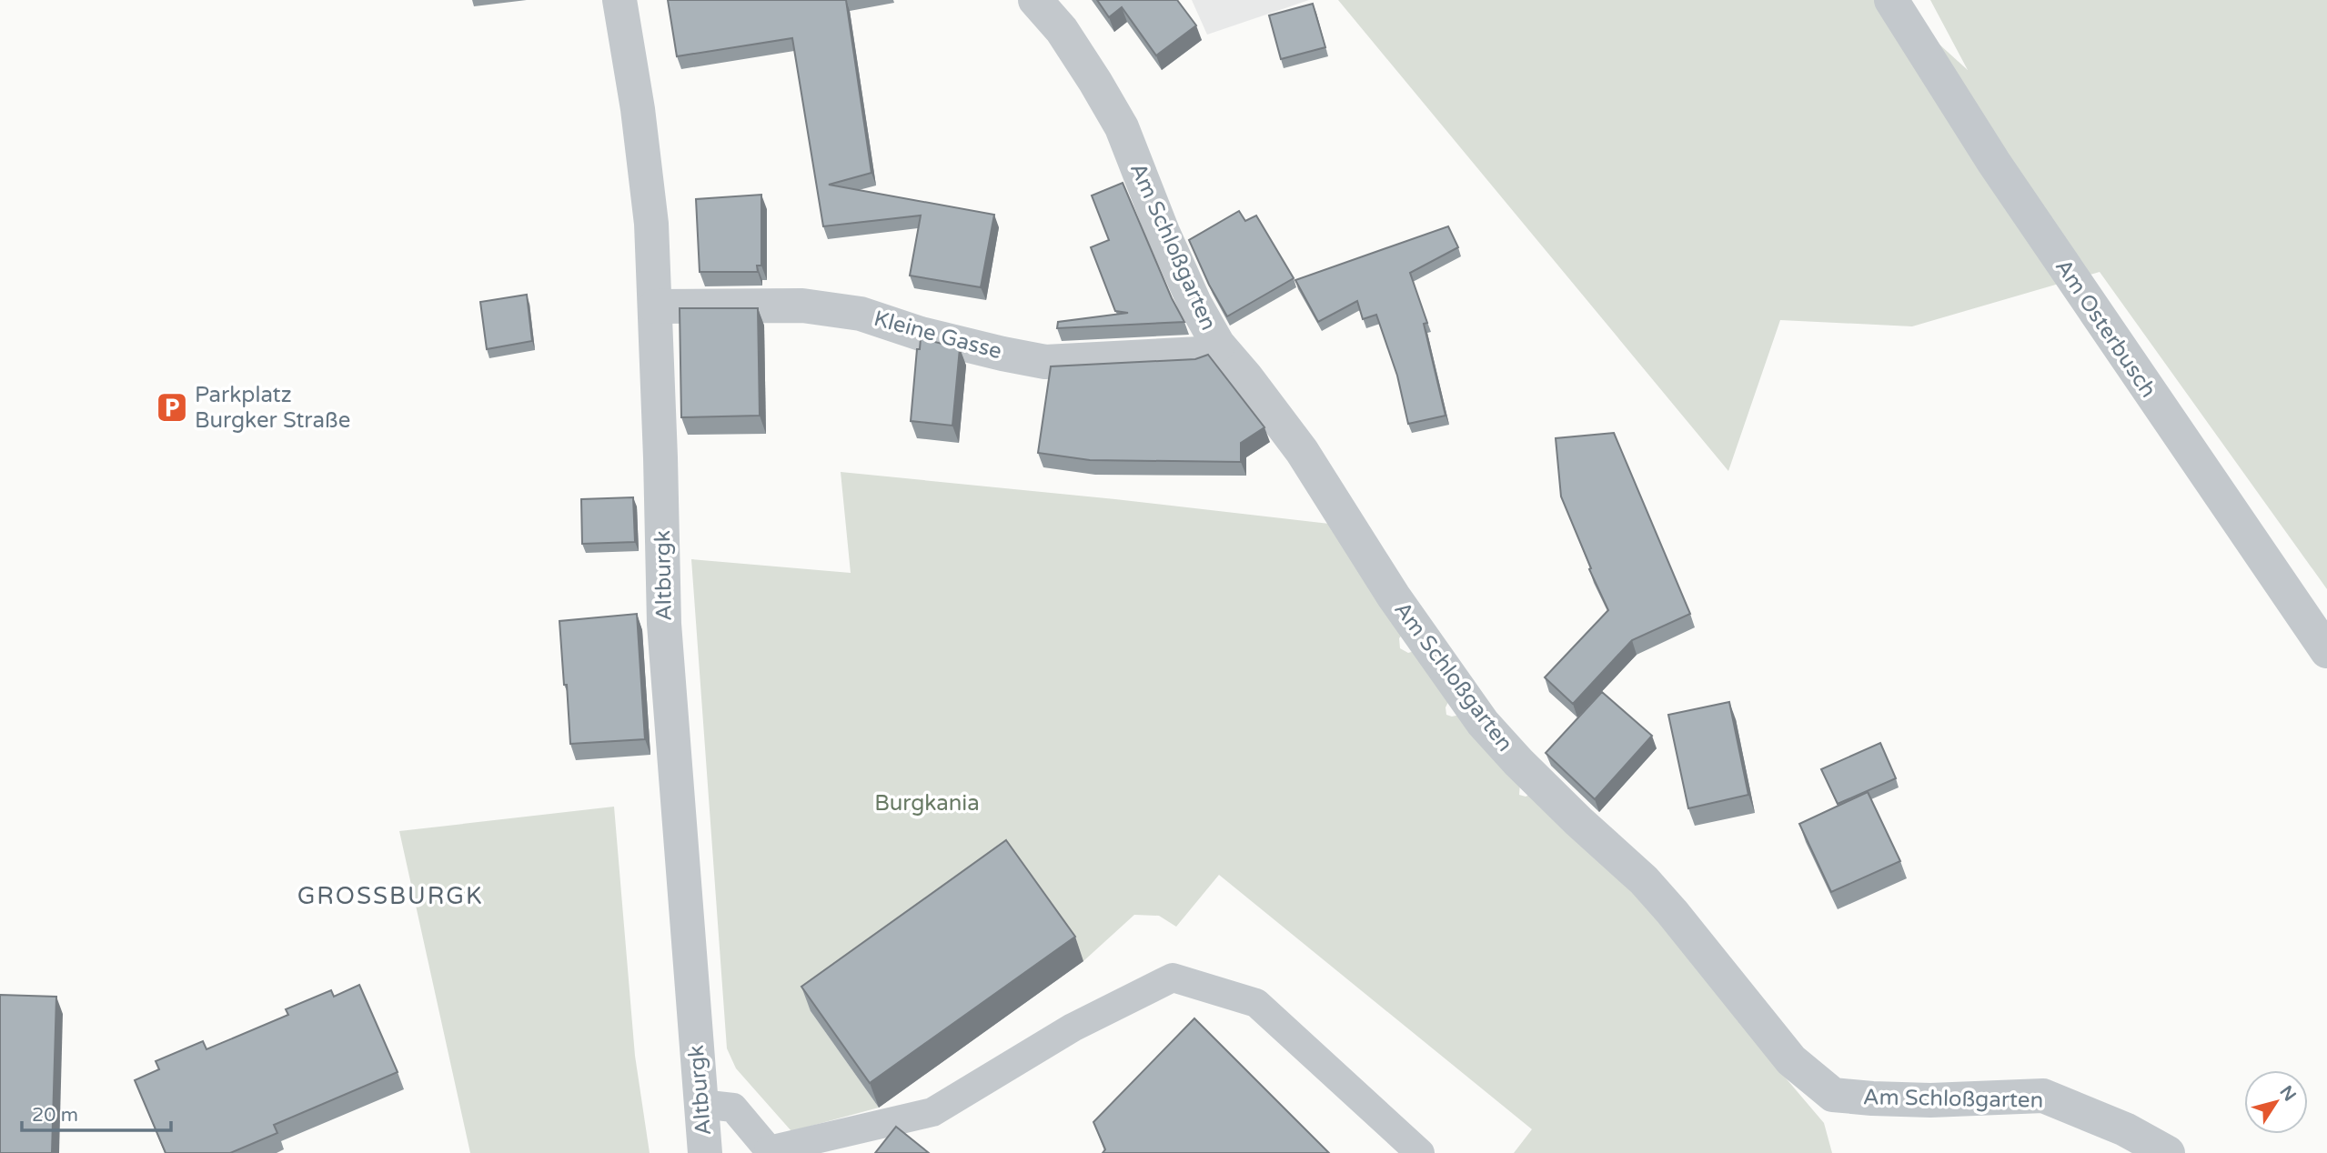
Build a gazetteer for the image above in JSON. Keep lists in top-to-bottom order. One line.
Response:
{"streets":{"street":["Am Schloßgarten","Am Osterbusch","Kleine Gasse","Altburgk"]},"crossings":[["Am Schloßgarten","Kleine Gasse"],["Kleine Gasse","Altburgk"]],"districts":["GROSSBURGK"],"parks":["Burgkania"],"places":{"parking":["Parkplatz Burgker Straße"]},"scale_bar":"20 m","north":"top right"}
